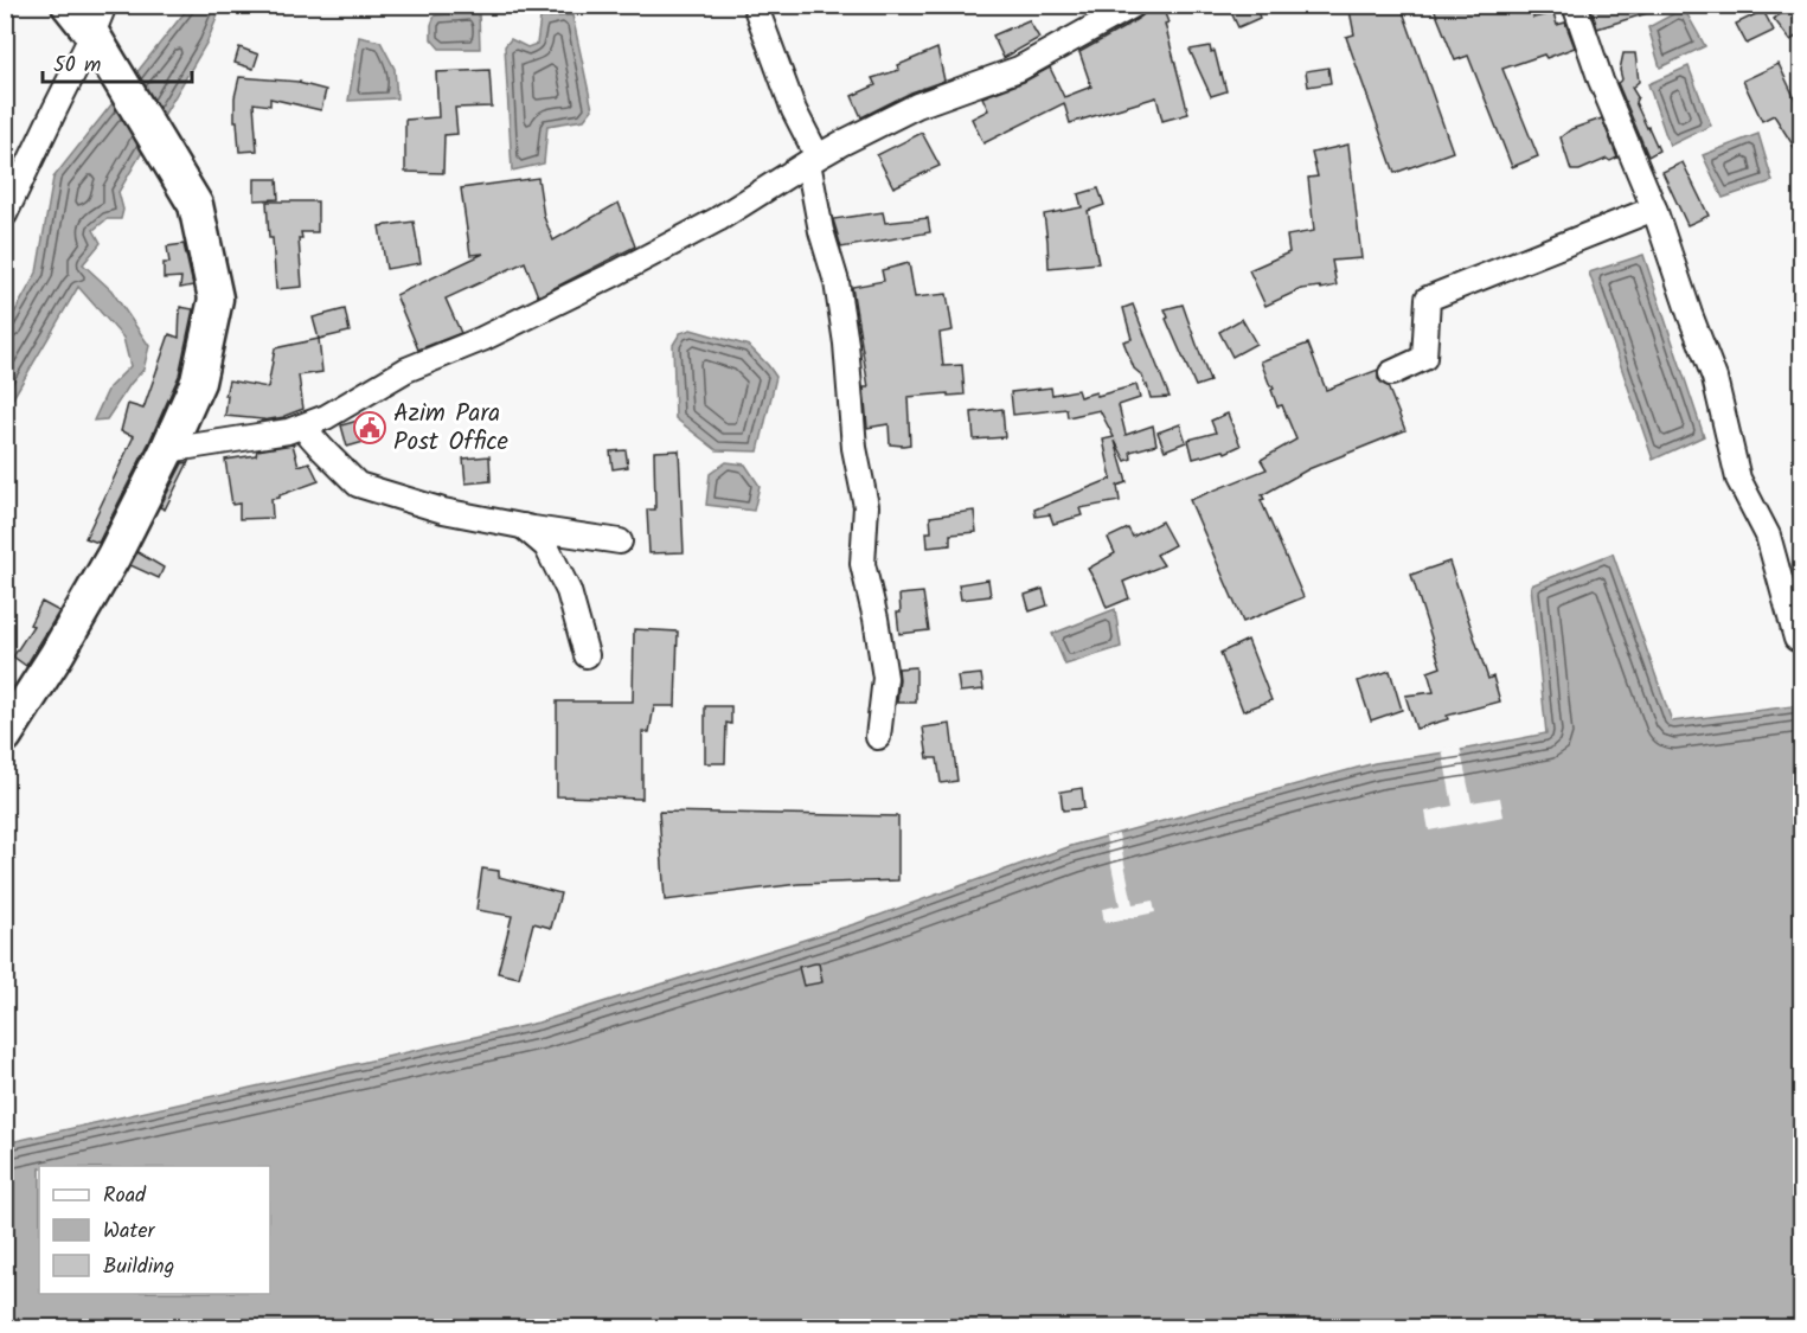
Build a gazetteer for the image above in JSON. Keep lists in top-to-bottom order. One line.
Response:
{"places":{"public building":["Azim Para Post Office"]},"legend":["Road","Water","Building"],"scale_bar":"50 m"}
